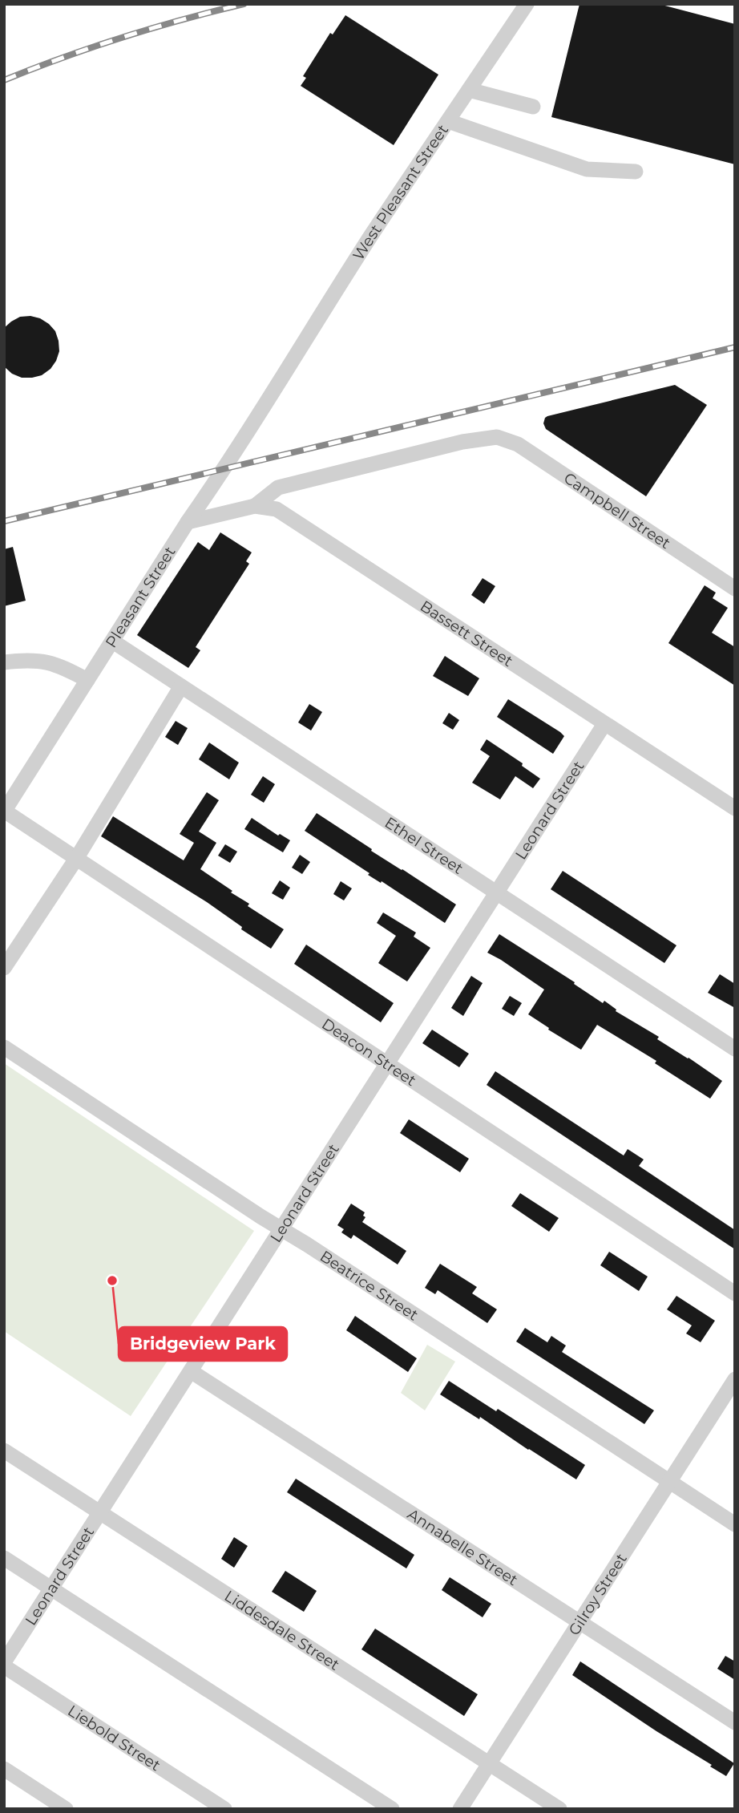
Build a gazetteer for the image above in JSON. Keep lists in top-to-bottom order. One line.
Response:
{"streets":{"street":["West Pleasant Street","Campbell Street","Pleasant Street","Bassett Street","Leonard Street","Ethel Street","Deacon Street","Beatrice Street","Annabelle Street","Gilroy Street","Liddesdale Street","Liebold Street"]},"crossings":[["West Pleasant Street","Pleasant Street"],["Campbell Street","Bassett Street"],["Pleasant Street","Bassett Street"],["Pleasant Street","Ethel Street"],["Pleasant Street","Deacon Street"],["Bassett Street","Leonard Street"],["Leonard Street","Ethel Street"],["Leonard Street","Deacon Street"],["Leonard Street","Beatrice Street"],["Leonard Street","Annabelle Street"],["Leonard Street","Liddesdale Street"],["Beatrice Street","Gilroy Street"],["Annabelle Street","Gilroy Street"],["Gilroy Street","Liddesdale Street"]],"places":["Bridgeview Park"]}
